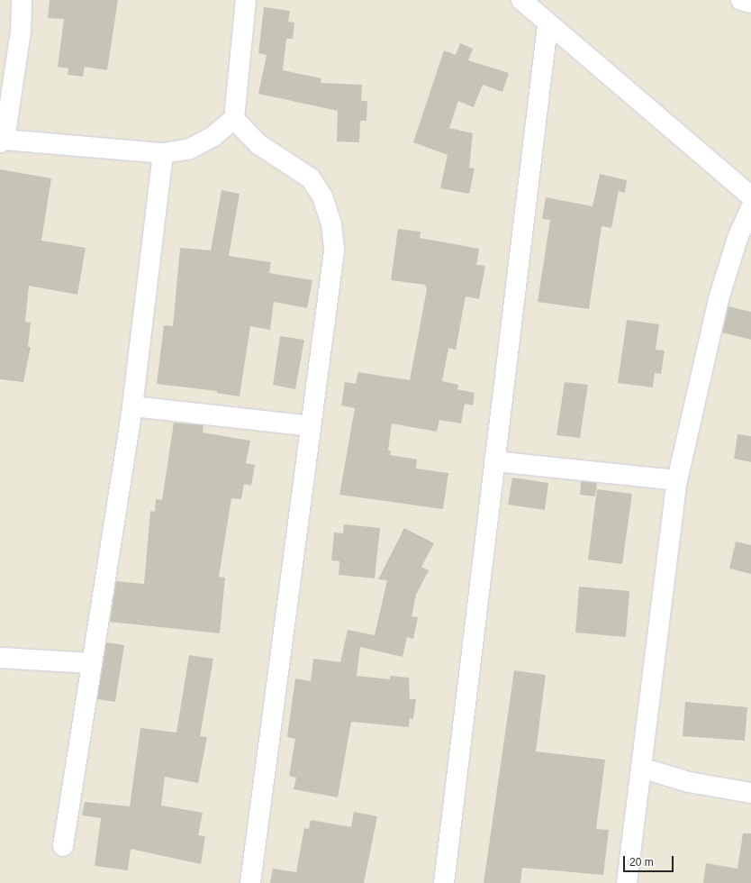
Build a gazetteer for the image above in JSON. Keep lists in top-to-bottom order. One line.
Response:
{"scale_bar":"20 m"}
